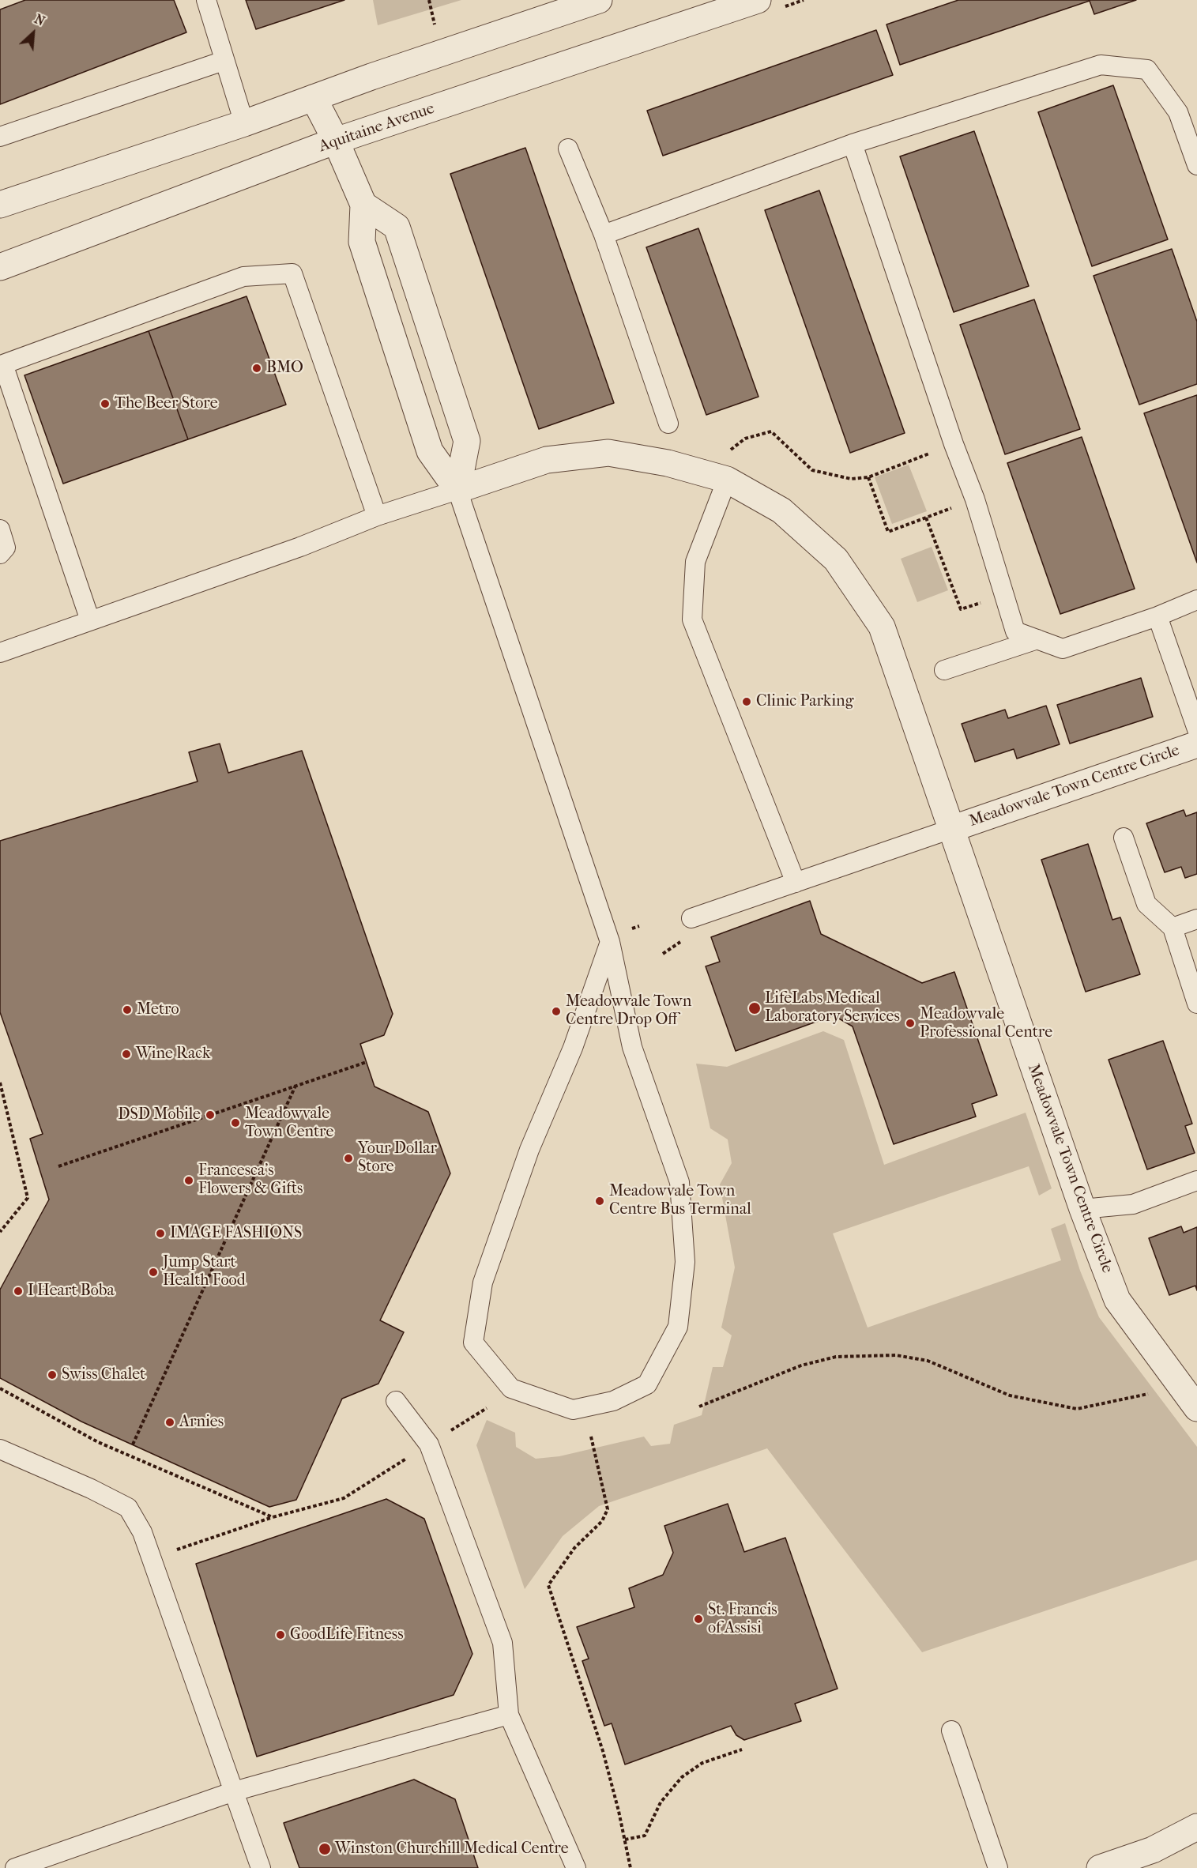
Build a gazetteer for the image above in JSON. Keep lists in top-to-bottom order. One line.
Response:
{"streets":{"street":["Aquitaine Avenue","Meadowvale Town Centre Circle"]},"places":["BMO","The Beer Store","Clinic Parking","LifeLabs Medical Laboratory Services","Metro","Meadowvale Town Centre Drop Off","Meadowvale Professional Centre","Wine Rack","DSD Mobile","Meadowvale Town Centre","Your Dollar Store","Francesca's Flowers & Gifts","Meadowvale Town Centre Bus Terminal","IMAGE FASHIONS","Jump Start Health Food","I Heart Boba","Swiss Chalet","Arnies","St. Francis of Assisi","GoodLife Fitness","Winston Churchill Medical Centre"],"north":"top right"}
